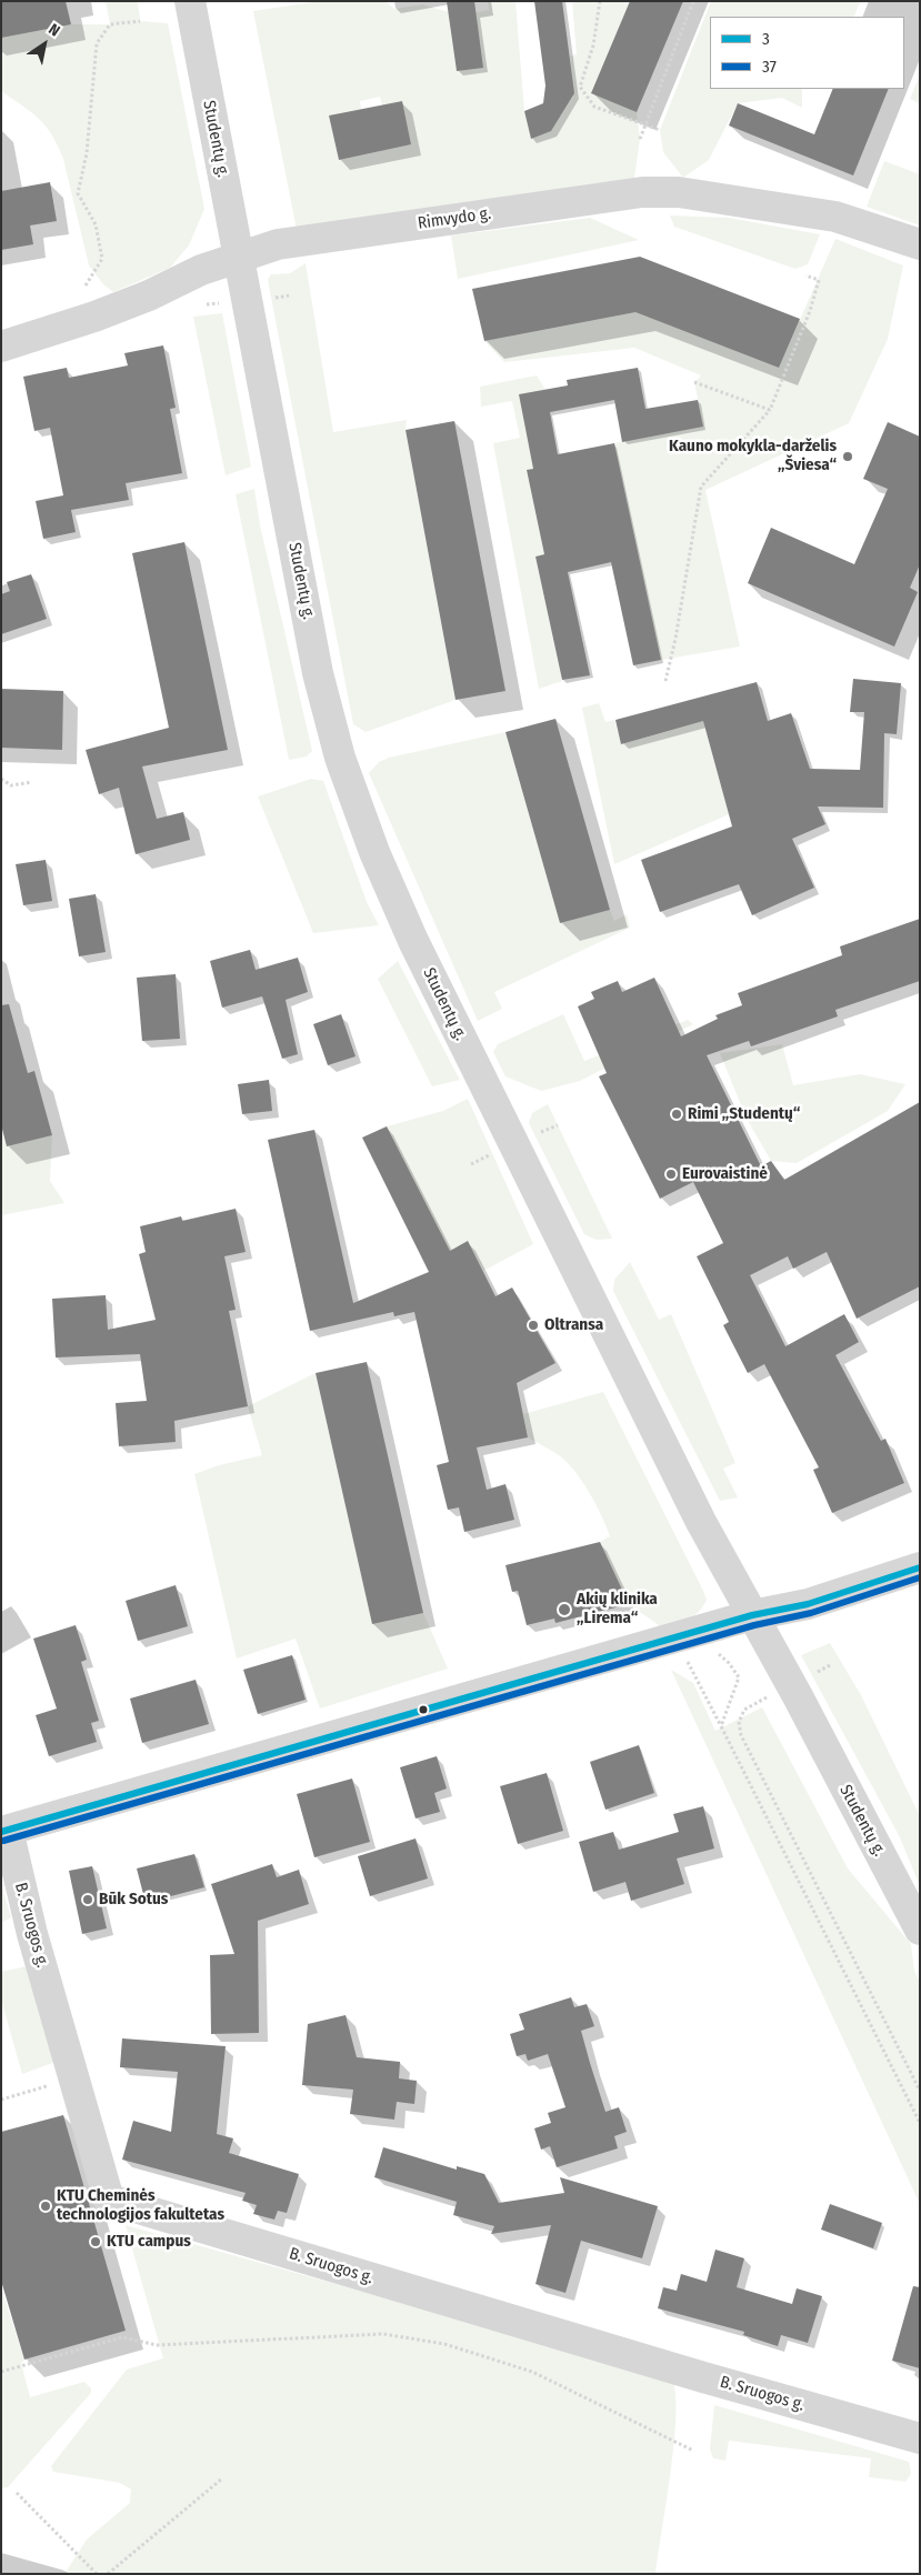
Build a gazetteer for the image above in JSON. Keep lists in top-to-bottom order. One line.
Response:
{"streets":{"street":["Studentų g.","Rimvydo g.","B. Sruogos g."]},"crossings":[["Studentų g.","Rimvydo g."]],"places":["Kauno mokykla-darželis „Šviesa“","Rimi „Studentų“","Eurovaistinė","Oltransa","Akių klinika „Lirema“","Būk Sotus","KTU Cheminės technologijos fakultetas","KTU campus"],"lines":["transit line 3","transit line 37"],"legend":["3","37"],"north":"top right"}
